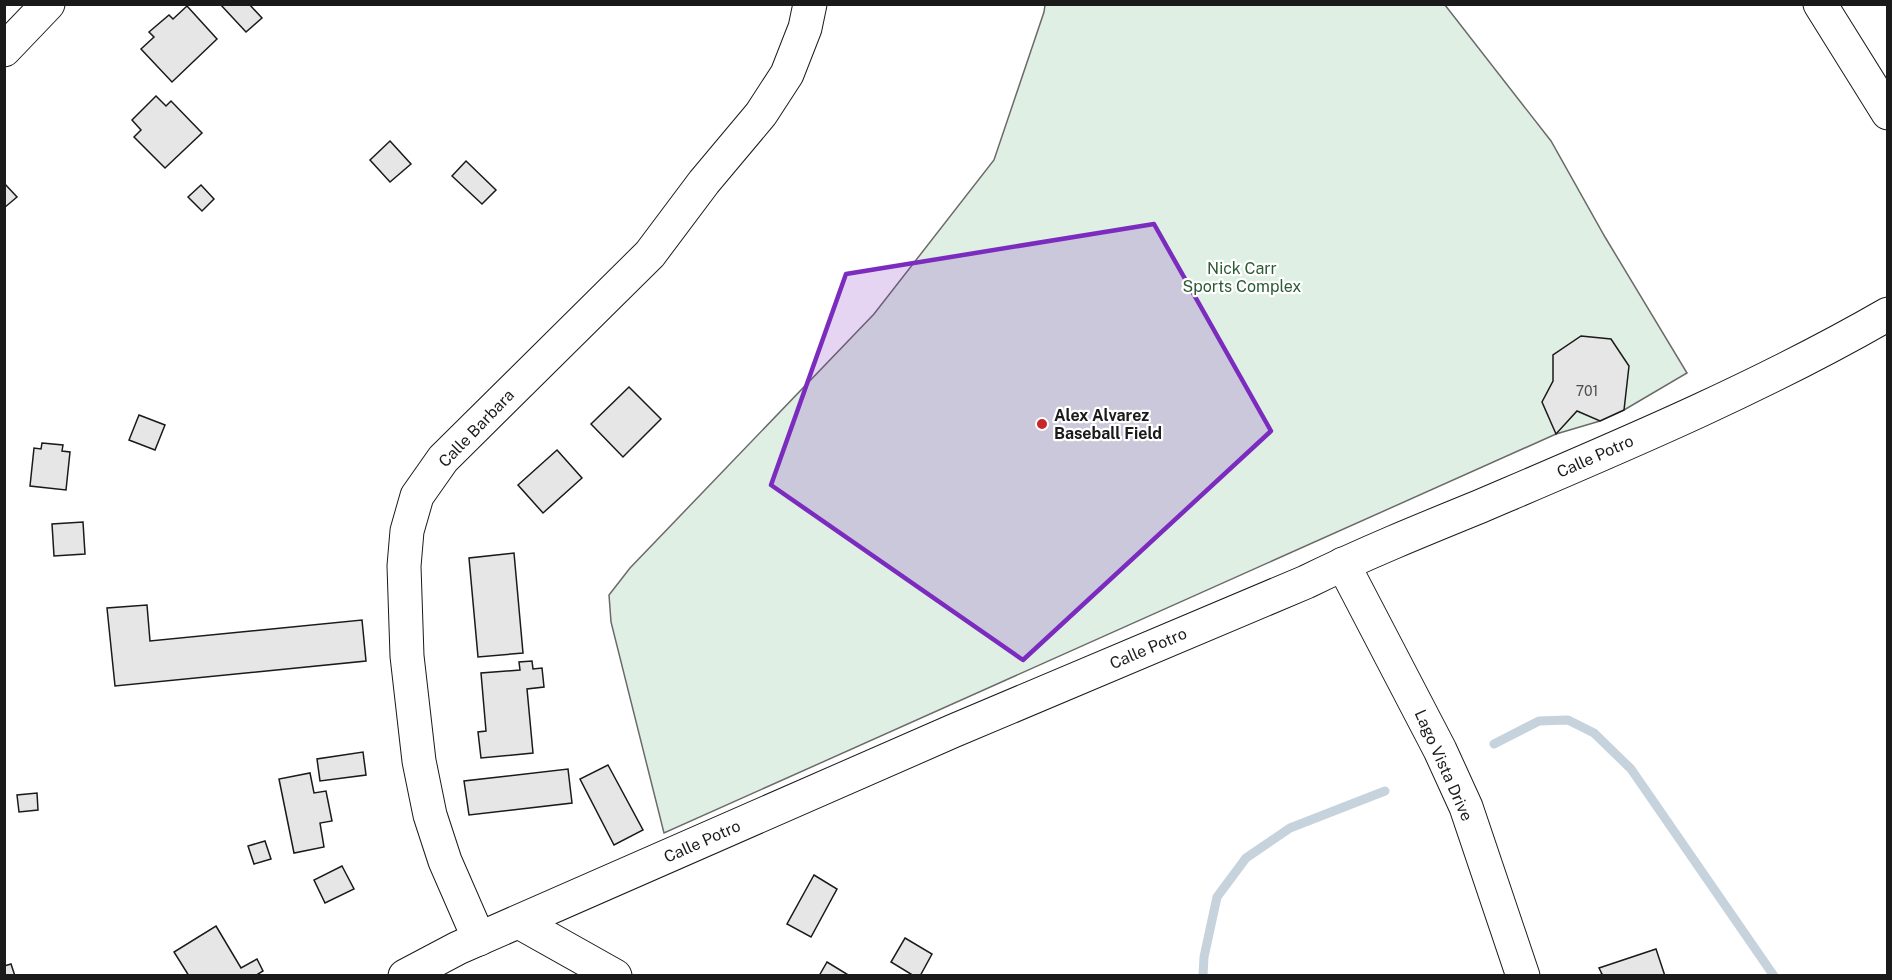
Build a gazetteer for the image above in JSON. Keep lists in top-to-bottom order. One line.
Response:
{"streets":{"street":["Calle Barbara","Calle Potro","Lago Vista Drive"]},"crossings":[["Calle Barbara","Calle Potro"],["Calle Potro","Lago Vista Drive"]],"parks":["Nick Carr Sports Complex"],"places":["Alex Alvarez Baseball Field"],"house_numbers":["701"]}
